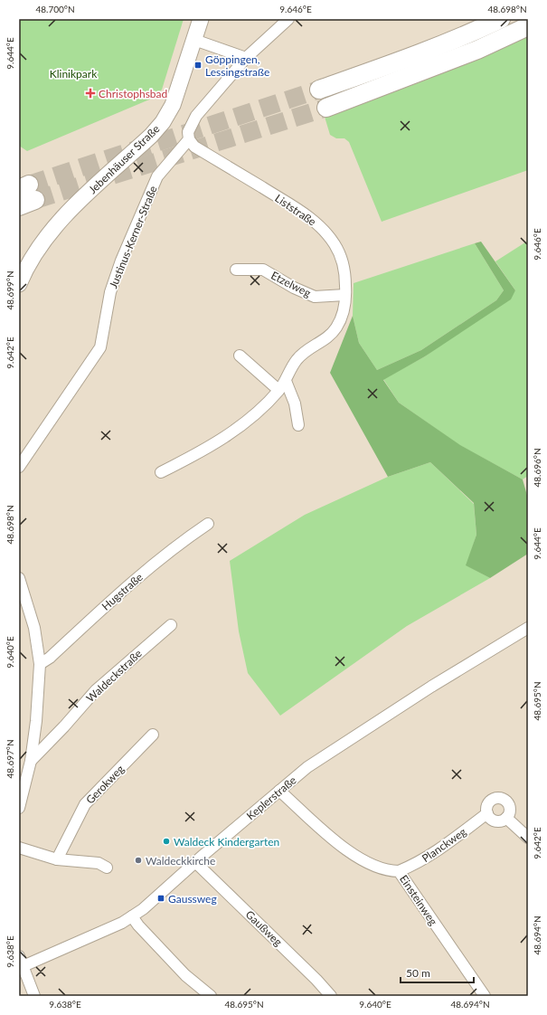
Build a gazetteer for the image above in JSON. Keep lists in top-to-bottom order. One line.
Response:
{"streets":{"main road":["Jebenhäuser Straße"],"street":["Liststraße","Justinus-Kerner-Straße","Etzelweg","Hugstraße","Waldeckstraße","Gerokweg","Keplerstraße","Planckweg","Einsteinweg","Gaußweg"]},"crossings":[["Liststraße","Justinus-Kerner-Straße"],["Liststraße","Etzelweg"],["Keplerstraße","Einsteinweg"],["Keplerstraße","Gaußweg"],["Planckweg","Einsteinweg"]],"parks":["Klinikpark"],"places":{"transit":["Göppingen, Lessingstraße","Gaussweg"],"health":["Christophsbad"],"other":["Waldeck Kindergarten","Waldeckkirche"]},"scale_bar":"50 m","coordinates":["48.700°N","9.646°E","48.698°N","9.644°E","48.699°N","9.642°E","48.696°N","9.640°E","48.695°N","48.697°N","48.694°N","9.638°E"]}
